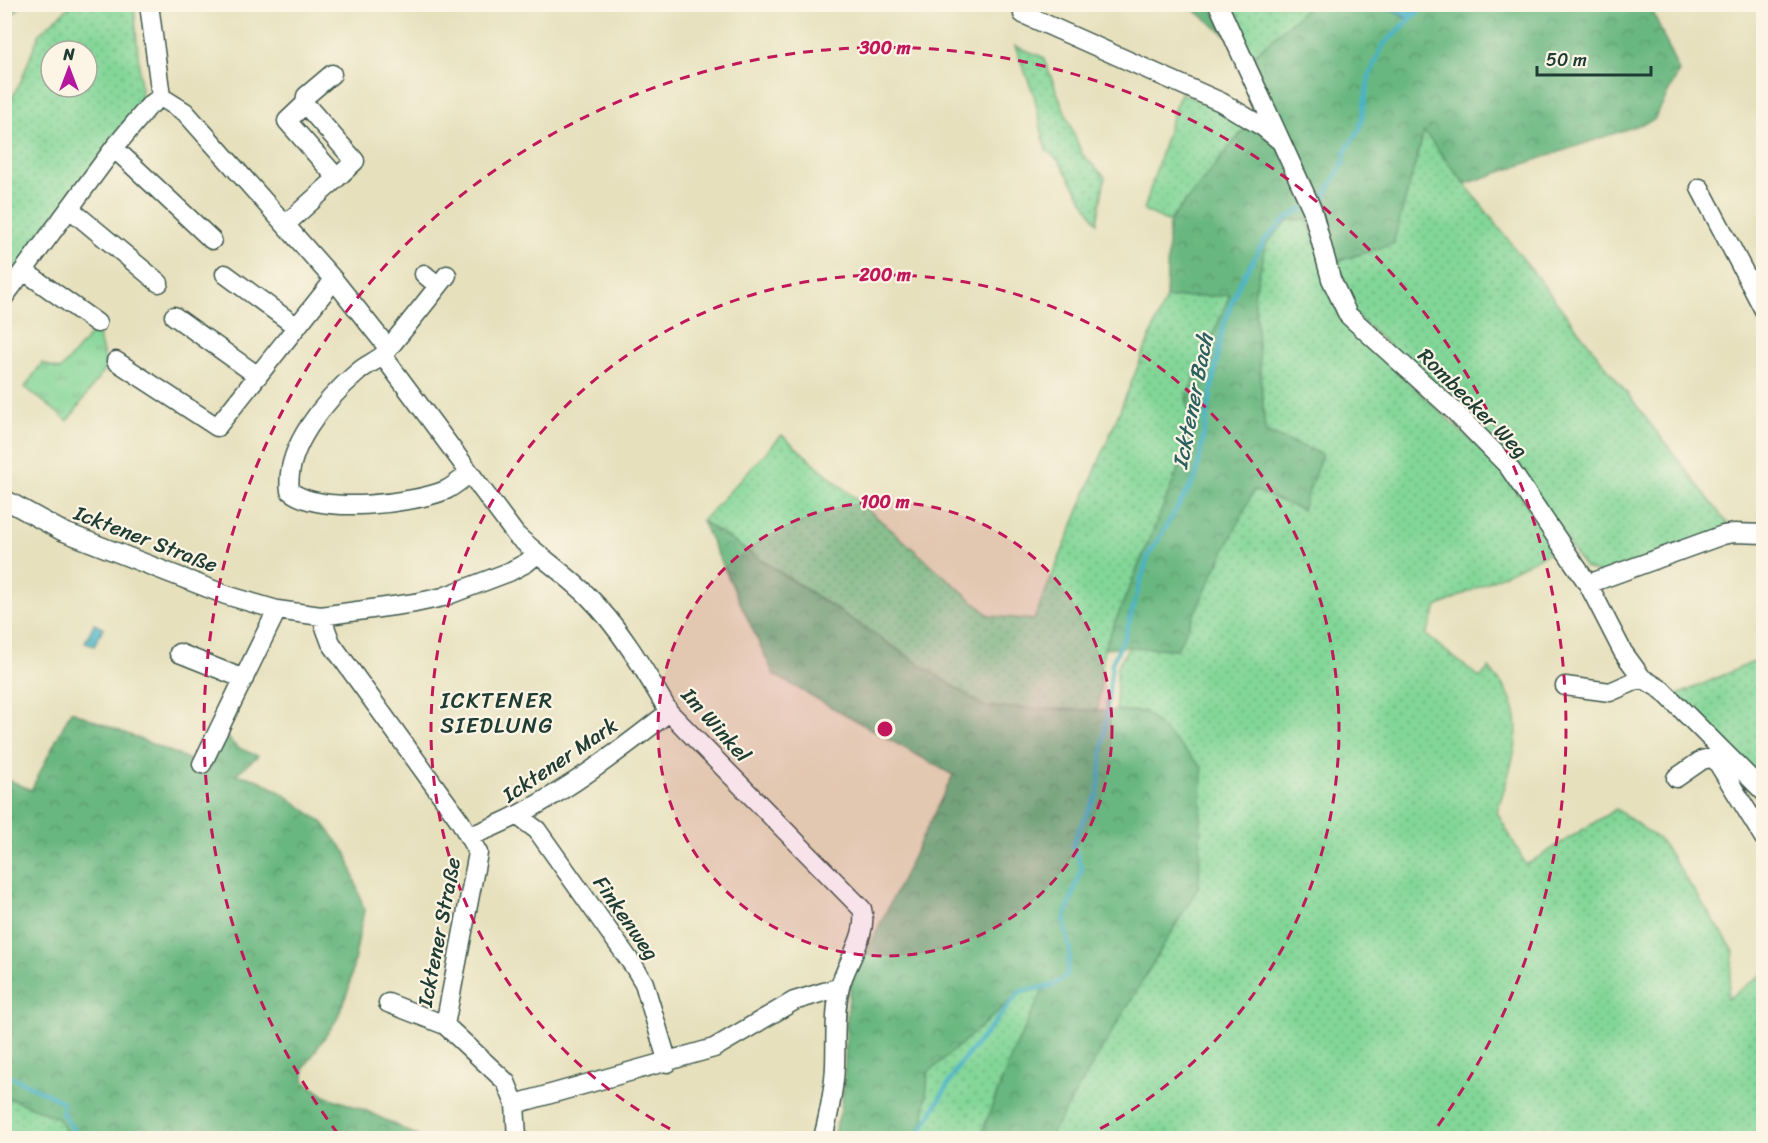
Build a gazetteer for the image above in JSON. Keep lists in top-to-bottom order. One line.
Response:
{"streets":{"street":["Rombecker Weg","Icktener Straße","Im Winkel","Icktener Mark","Finkenweg"]},"crossings":[["Icktener Straße","Icktener Mark"],["Im Winkel","Icktener Mark"],["Icktener Mark","Finkenweg"]],"districts":["ICKTENER SIEDLUNG"],"water":["Icktener Bach"],"scale_bar":"50 m","north":"top","rings":["300 m","200 m","100 m"]}
